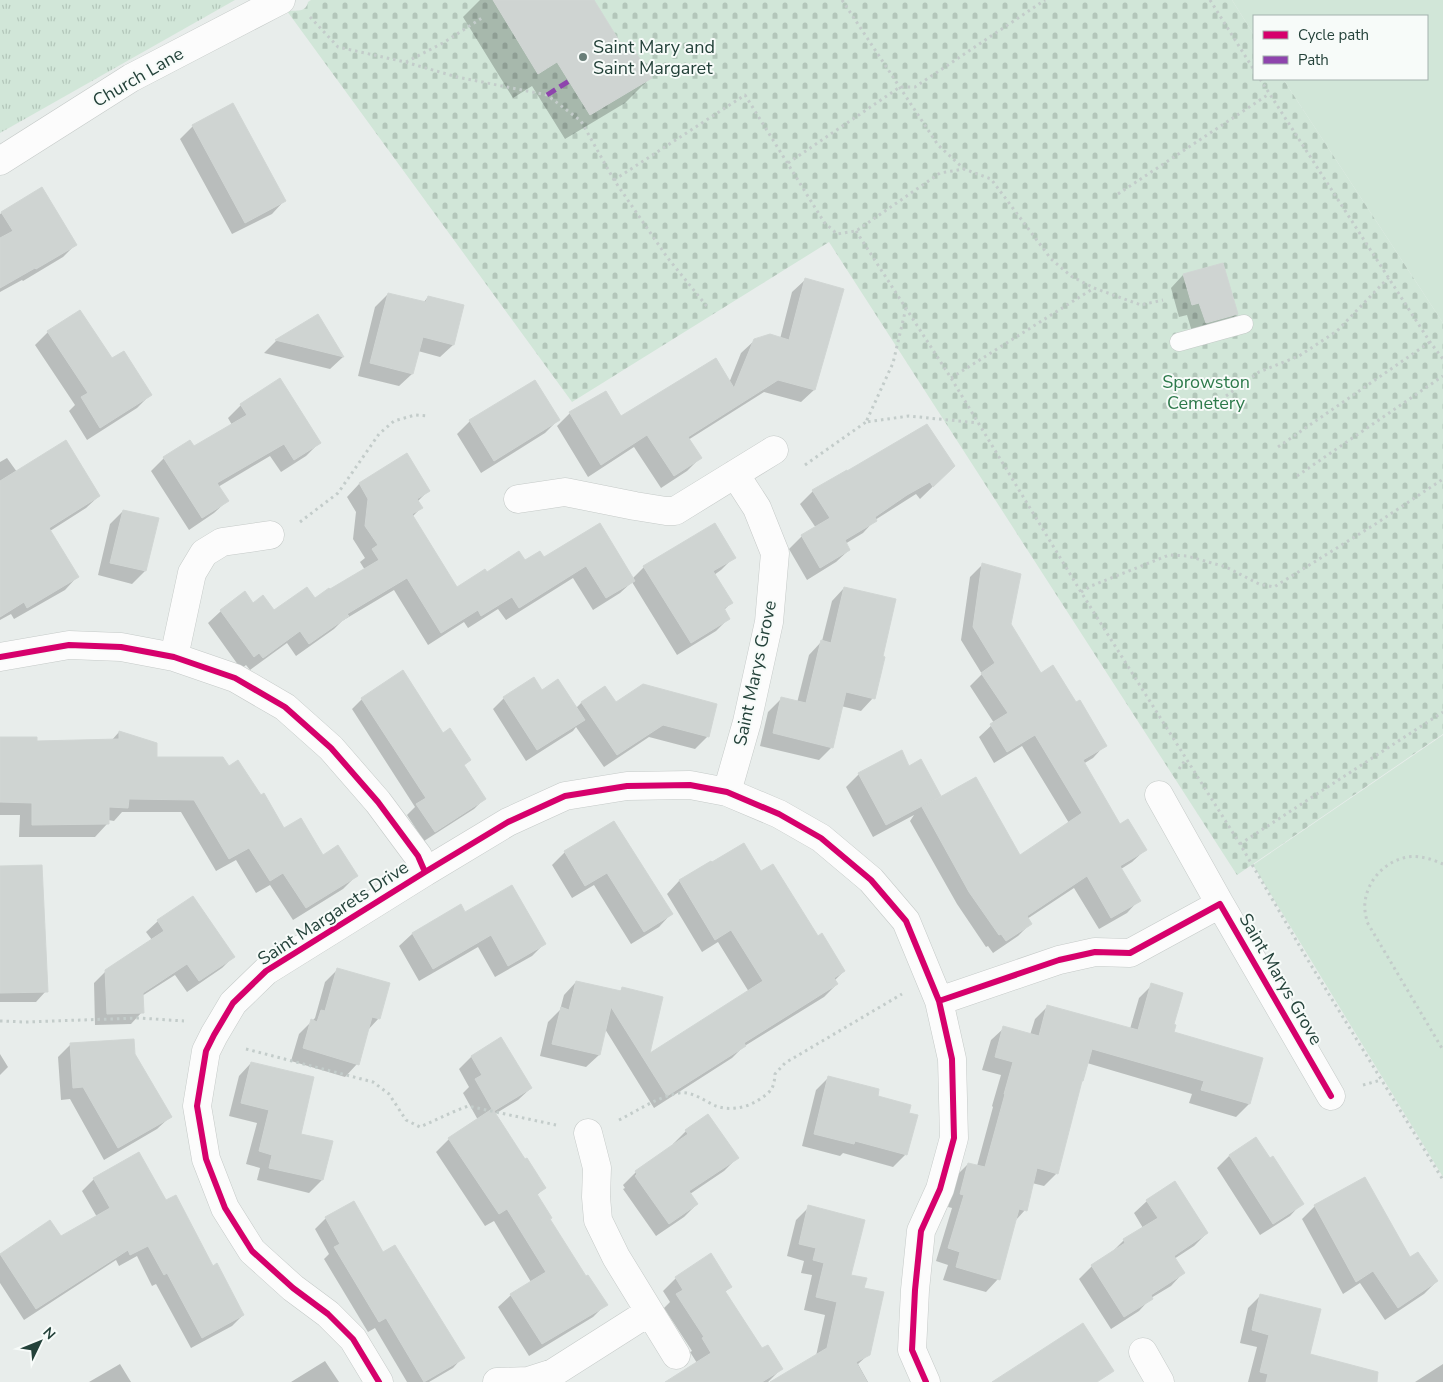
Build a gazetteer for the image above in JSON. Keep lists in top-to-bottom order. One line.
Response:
{"streets":{"street":["Church Lane","Saint Marys Grove","Saint Margarets Drive"]},"parks":["Sprowston Cemetery"],"places":["Saint Mary and Saint Margaret"],"legend":["Cycle path","Path"],"north":"top right"}
